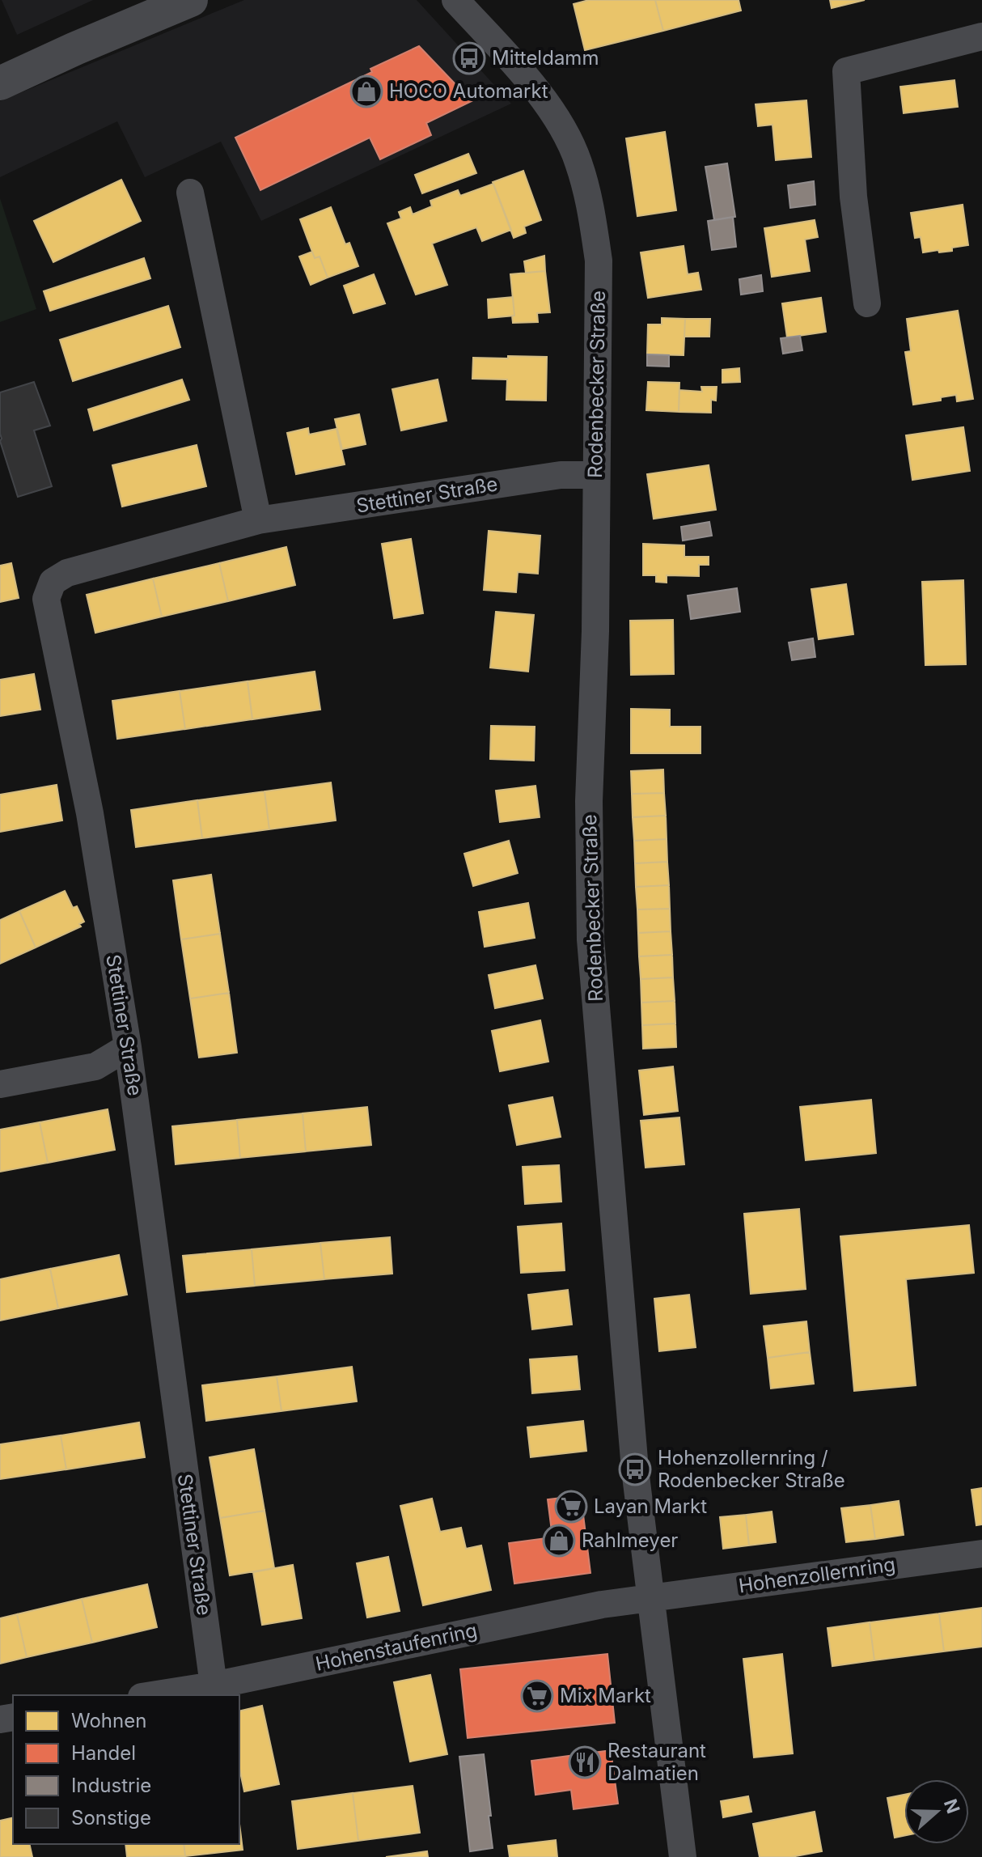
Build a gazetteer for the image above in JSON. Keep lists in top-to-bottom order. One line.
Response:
{"streets":{"street":["Rodenbecker Straße","Stettiner Straße","Hohenzollernring","Hohenstaufenring"]},"crossings":[["Rodenbecker Straße","Stettiner Straße"],["Rodenbecker Straße","Hohenzollernring"],["Rodenbecker Straße","Hohenstaufenring"],["Stettiner Straße","Hohenstaufenring"],["Hohenzollernring","Hohenstaufenring"]],"places":{"bus stop":["Mitteldamm","Hohenzollernring / Rodenbecker Straße"],"shop":["HOCO Automarkt","Rahlmeyer"],"supermarket":["Layan Markt","Mix Markt"],"restaurant":["Restaurant Dalmatien"]},"legend":["Wohnen","Handel","Industrie","Sonstige"],"north":"right"}
